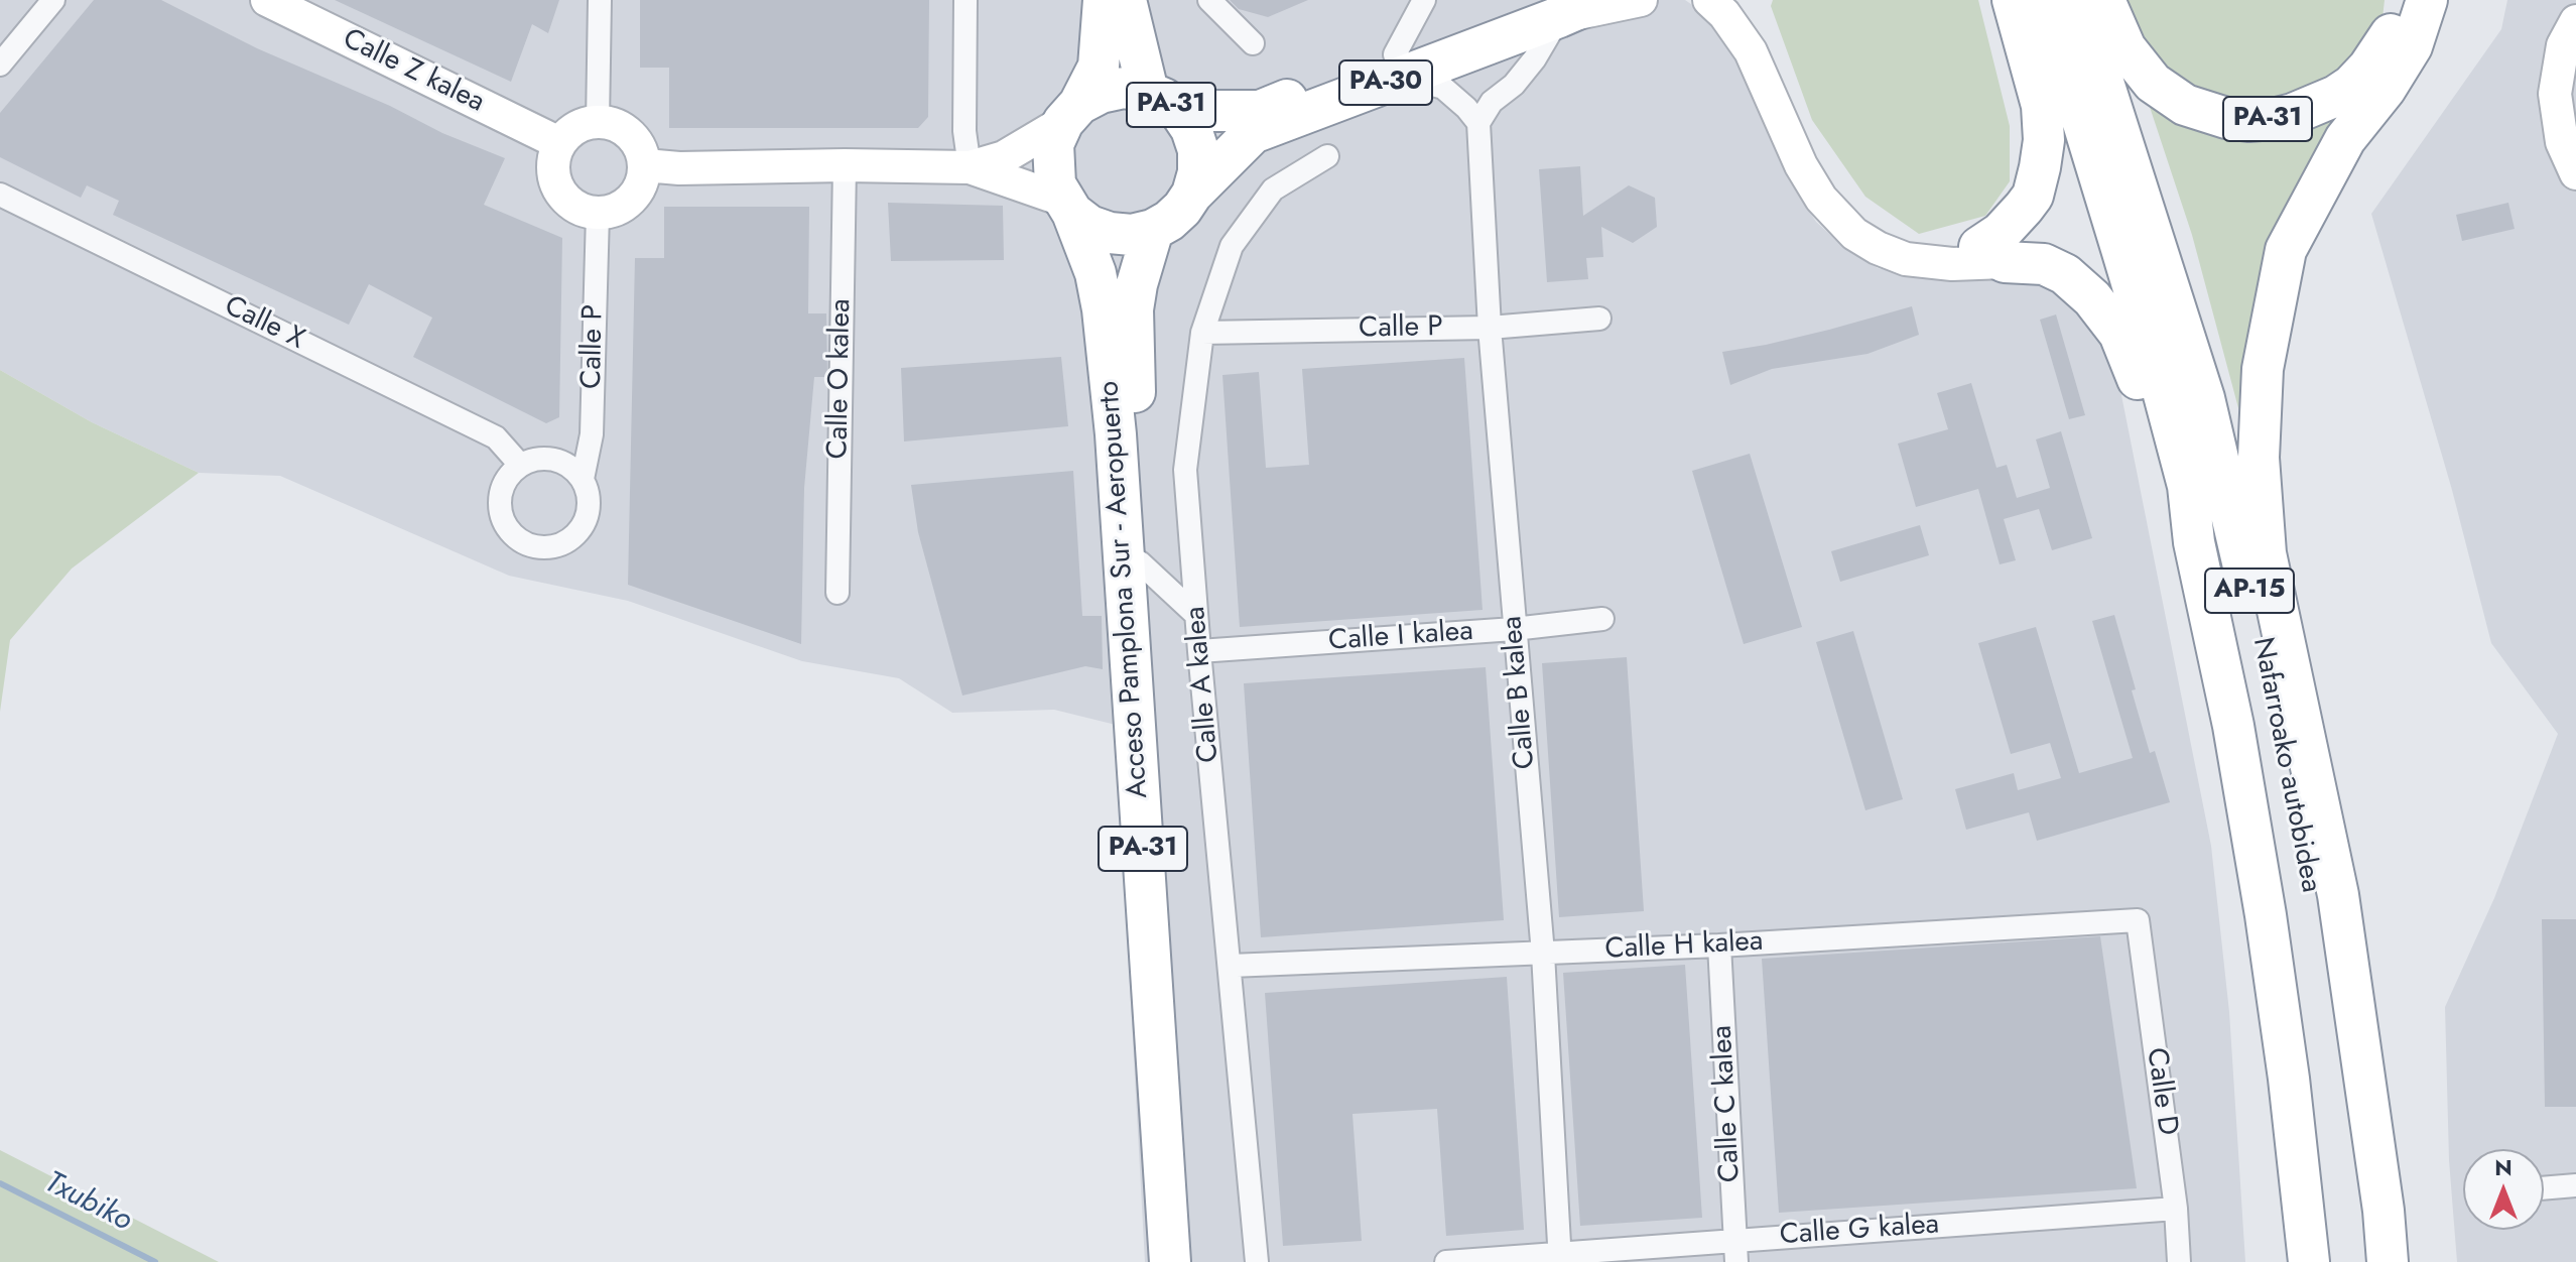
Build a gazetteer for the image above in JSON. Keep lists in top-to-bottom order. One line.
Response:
{"streets":{"highway":["PA-30","PA-31","Acceso Pamplona Sur - Aeropuerto","AP-15","Nafarroako autobidea"],"street":["Calle Z kalea","Calle X","Calle P","Calle O kalea","Calle I kalea","Calle A kalea","Calle B kalea","Calle H kalea","Calle D","Calle C kalea","Calle G kalea"]},"crossings":[["Calle Z kalea","Calle P"],["PA-30","PA-31"],["PA-30","Acceso Pamplona Sur - Aeropuerto"],["PA-31","Acceso Pamplona Sur - Aeropuerto"],["Calle X","Calle P"],["Calle P","Calle A kalea"],["Calle P","Calle B kalea"],["Calle I kalea","Calle A kalea"],["Calle I kalea","Calle B kalea"],["Calle A kalea","Calle H kalea"],["Calle B kalea","Calle H kalea"],["Calle B kalea","Calle G kalea"],["Calle H kalea","Calle D"],["Calle H kalea","Calle C kalea"],["Calle D","Calle G kalea"],["Calle C kalea","Calle G kalea"]],"water":["Txubiko"],"north":"top"}
